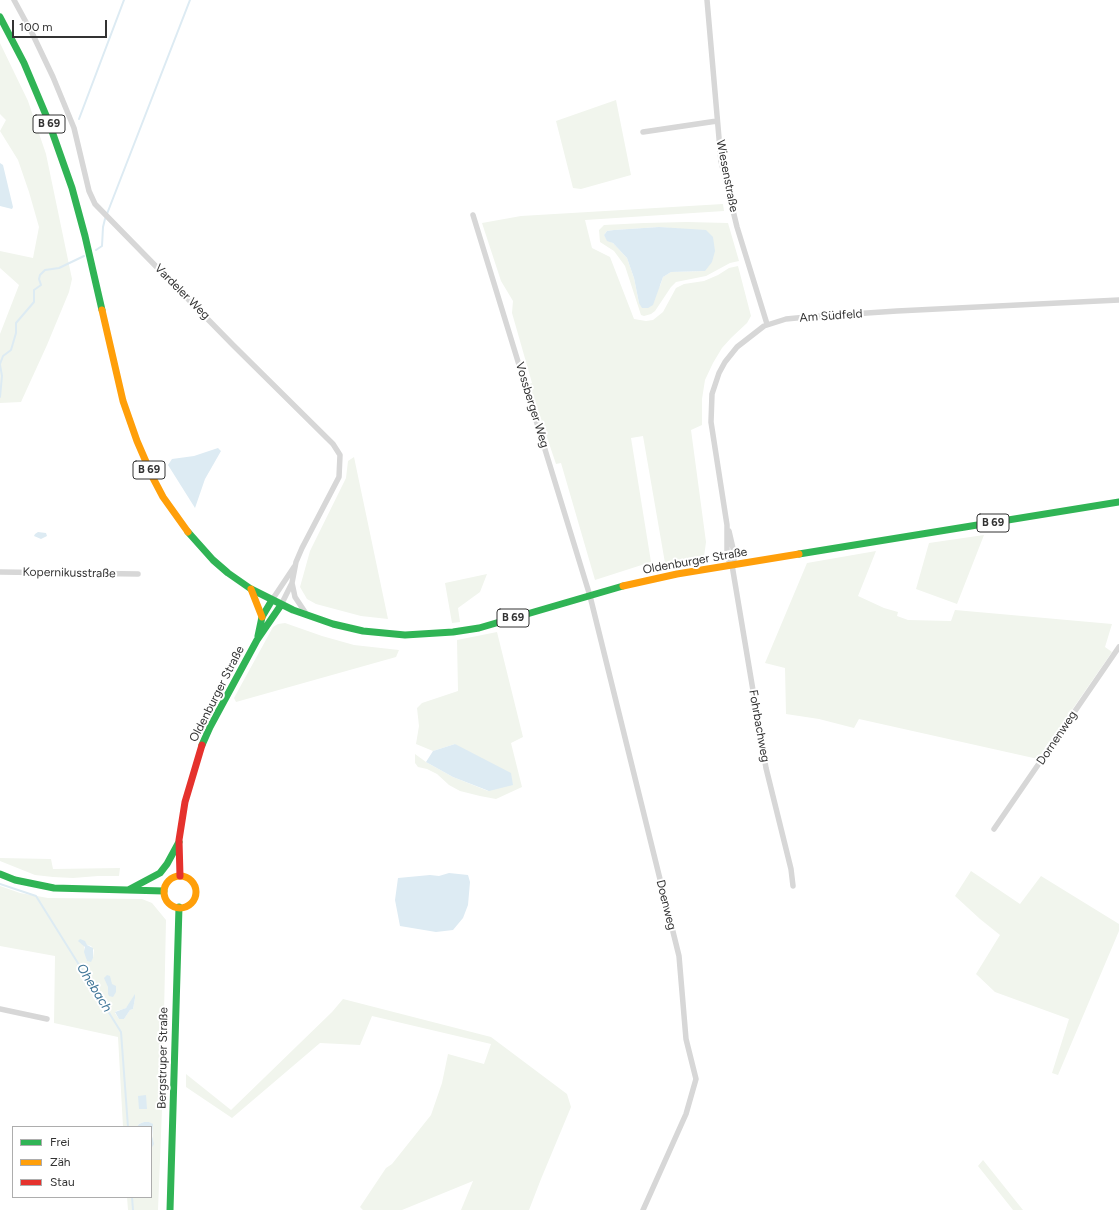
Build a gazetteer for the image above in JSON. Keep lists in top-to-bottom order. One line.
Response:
{"streets":{"main road":["B 69","Oldenburger Straße","Bergstruper Straße"],"street":["Wiesenstraße","Vardeler Weg","Am Südfeld","Vossberger Weg","Kopernikusstraße","Fohrbachweg","Dornenweg","Doenweg"]},"crossings":[["B 69","Vardeler Weg"],["B 69","Oldenburger Straße"],["Wiesenstraße","Am Südfeld"],["Vardeler Weg","Oldenburger Straße"],["Am Südfeld","Oldenburger Straße"],["Am Südfeld","Fohrbachweg"],["Vossberger Weg","Oldenburger Straße"],["Vossberger Weg","Doenweg"],["Oldenburger Straße","Fohrbachweg"],["Oldenburger Straße","Doenweg"],["Oldenburger Straße","Bergstruper Straße"]],"water":["Ohebach"],"legend":["Frei","Zäh","Stau"],"scale_bar":"100 m"}
